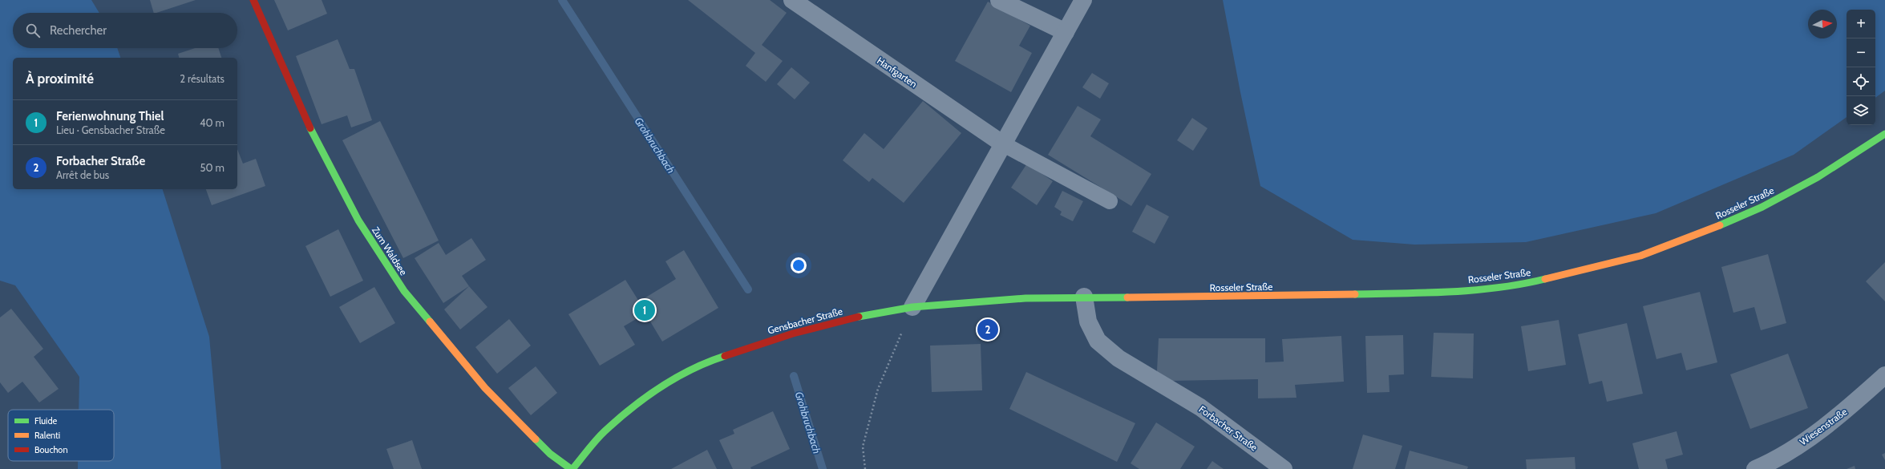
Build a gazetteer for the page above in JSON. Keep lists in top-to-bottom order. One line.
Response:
{"streets":{"main road":["Rosseler Straße","Zum Waldsee","Gensbacher Straße"],"street":["Hanfgarten","Wiesenstraße","Forbacher Straße"]},"crossings":[["Rosseler Straße","Gensbacher Straße"],["Rosseler Straße","Forbacher Straße"],["Zum Waldsee","Gensbacher Straße"],["Gensbacher Straße","Forbacher Straße"]],"water":["Grohbruchbach"],"legend":["Fluide","Ralenti","Bouchon"],"north":"right","page":{"map_buttons":["+","−"],"search":"Rechercher","heading":["À proximité","2 résultats"],"list":[{"mark":"1","name":"Ferienwohnung Thiel","note":"Lieu · Gensbacher Straße","value":"40 m"},{"mark":"2","name":"Forbacher Straße","note":"Arrêt de bus","value":"50 m"}],"pins":["1","2"]}}
